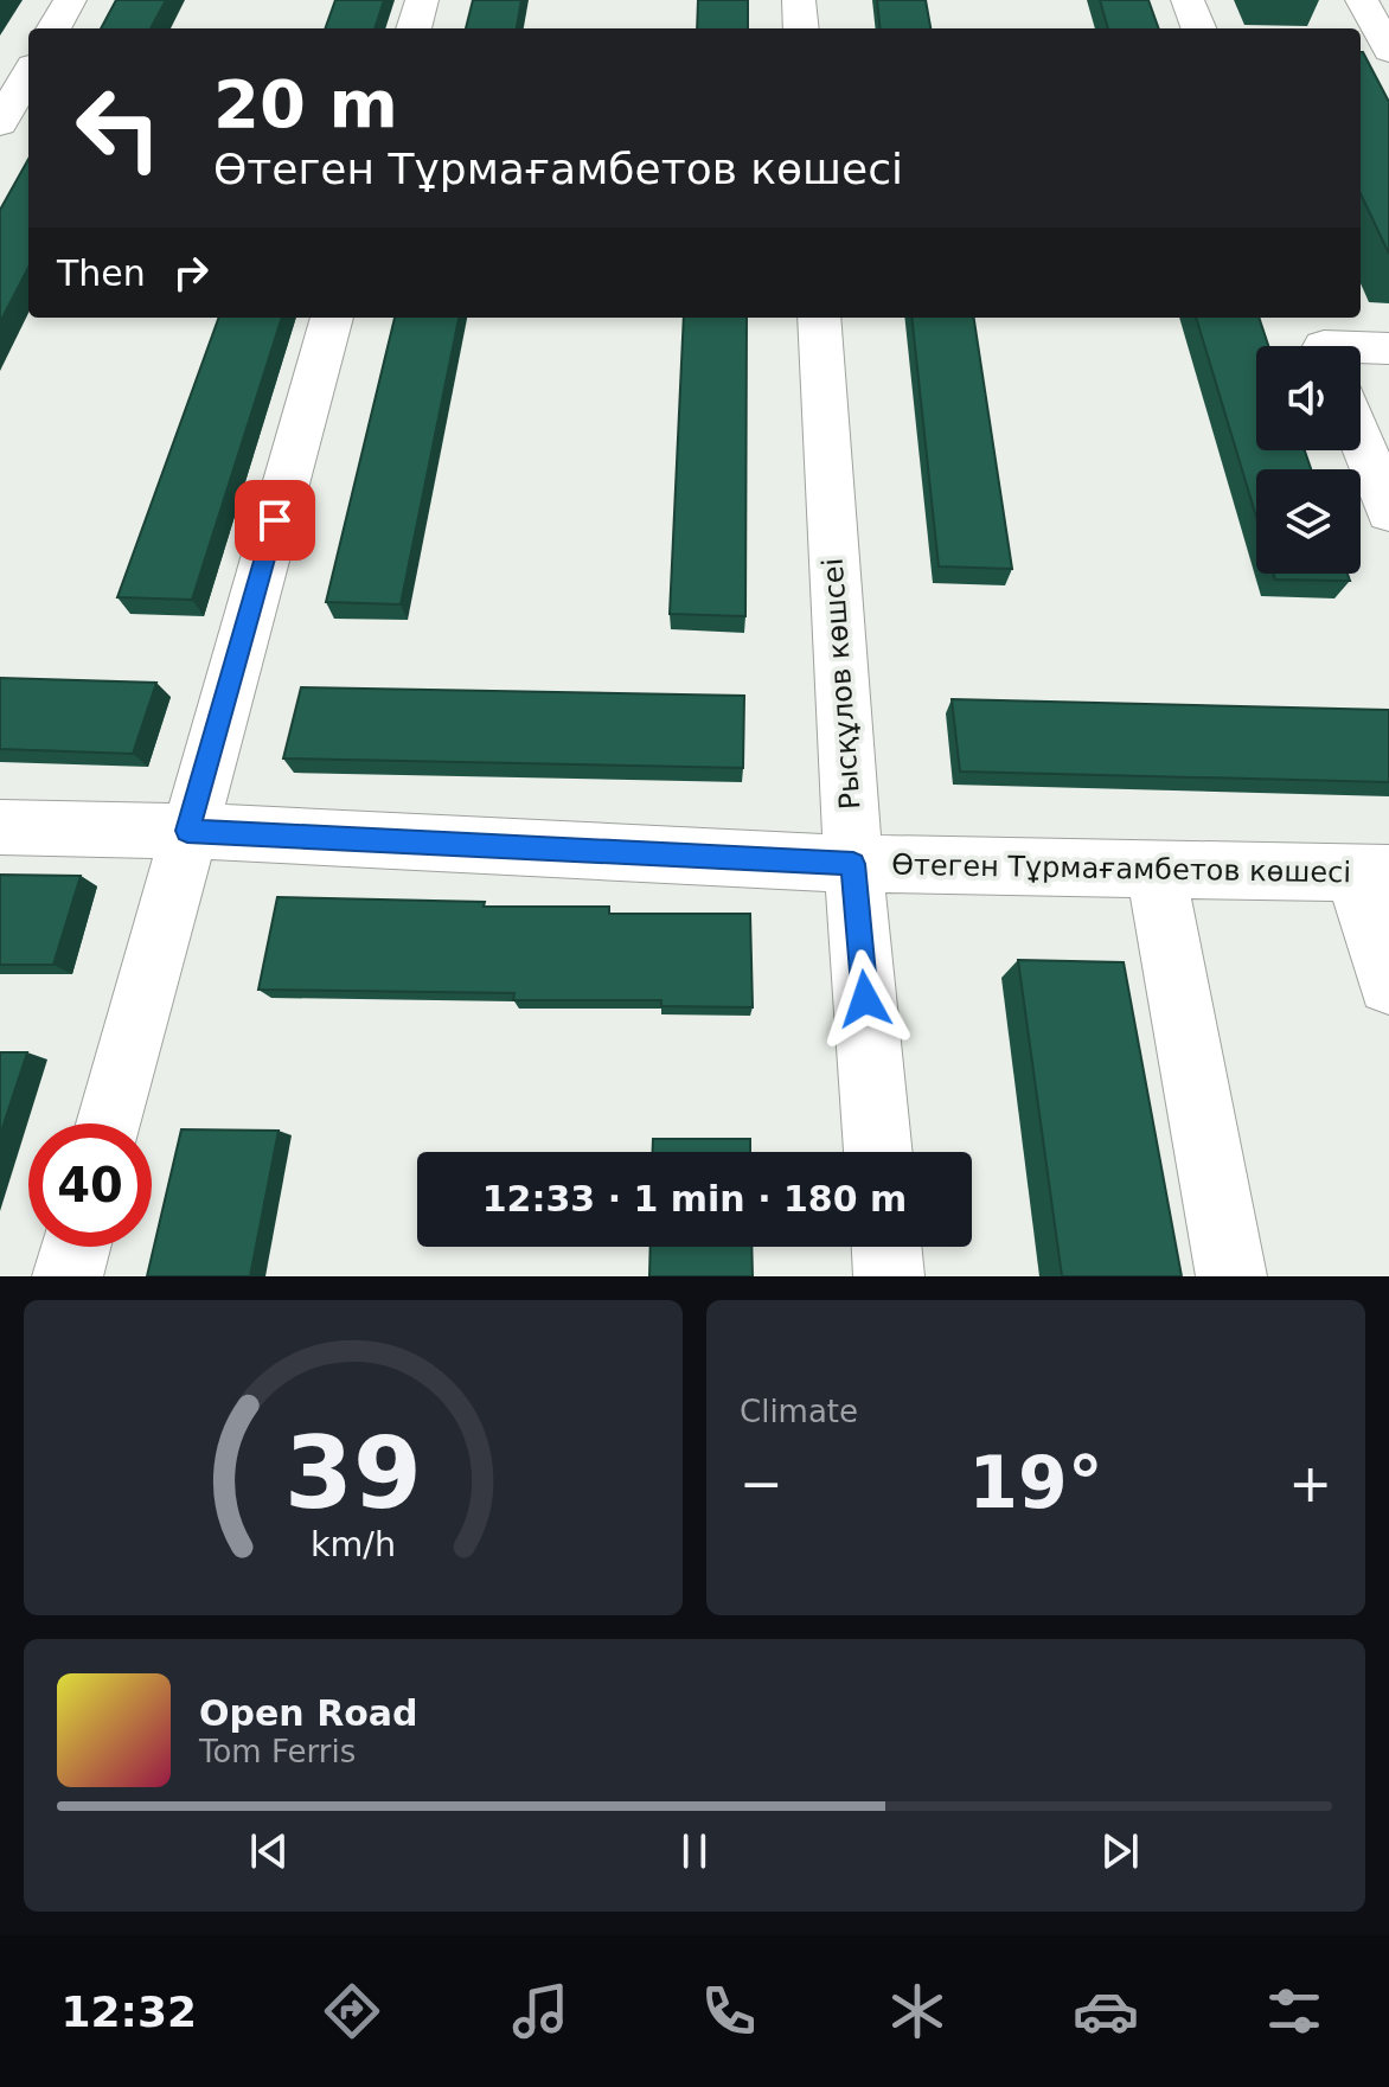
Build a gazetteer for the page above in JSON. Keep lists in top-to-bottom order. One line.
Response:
{"streets":{"street":["Рысқұлов көшсеі","Өтеген Тұрмағамбетов көшесі"]},"crossings":[["Рысқұлов көшсеі","Өтеген Тұрмағамбетов көшесі"]],"page":{"turn":["20 m","Өтеген Тұрмағамбетов көшесі"],"then":"Then","limit":"40","trip":"12:33 · 1 min · 180 m","tile":"Climate","heat":["−","19°","+"],"song":["Open Road","Tom Ferris"],"tabs":"12:32","gauge":["39","km/h"]}}
